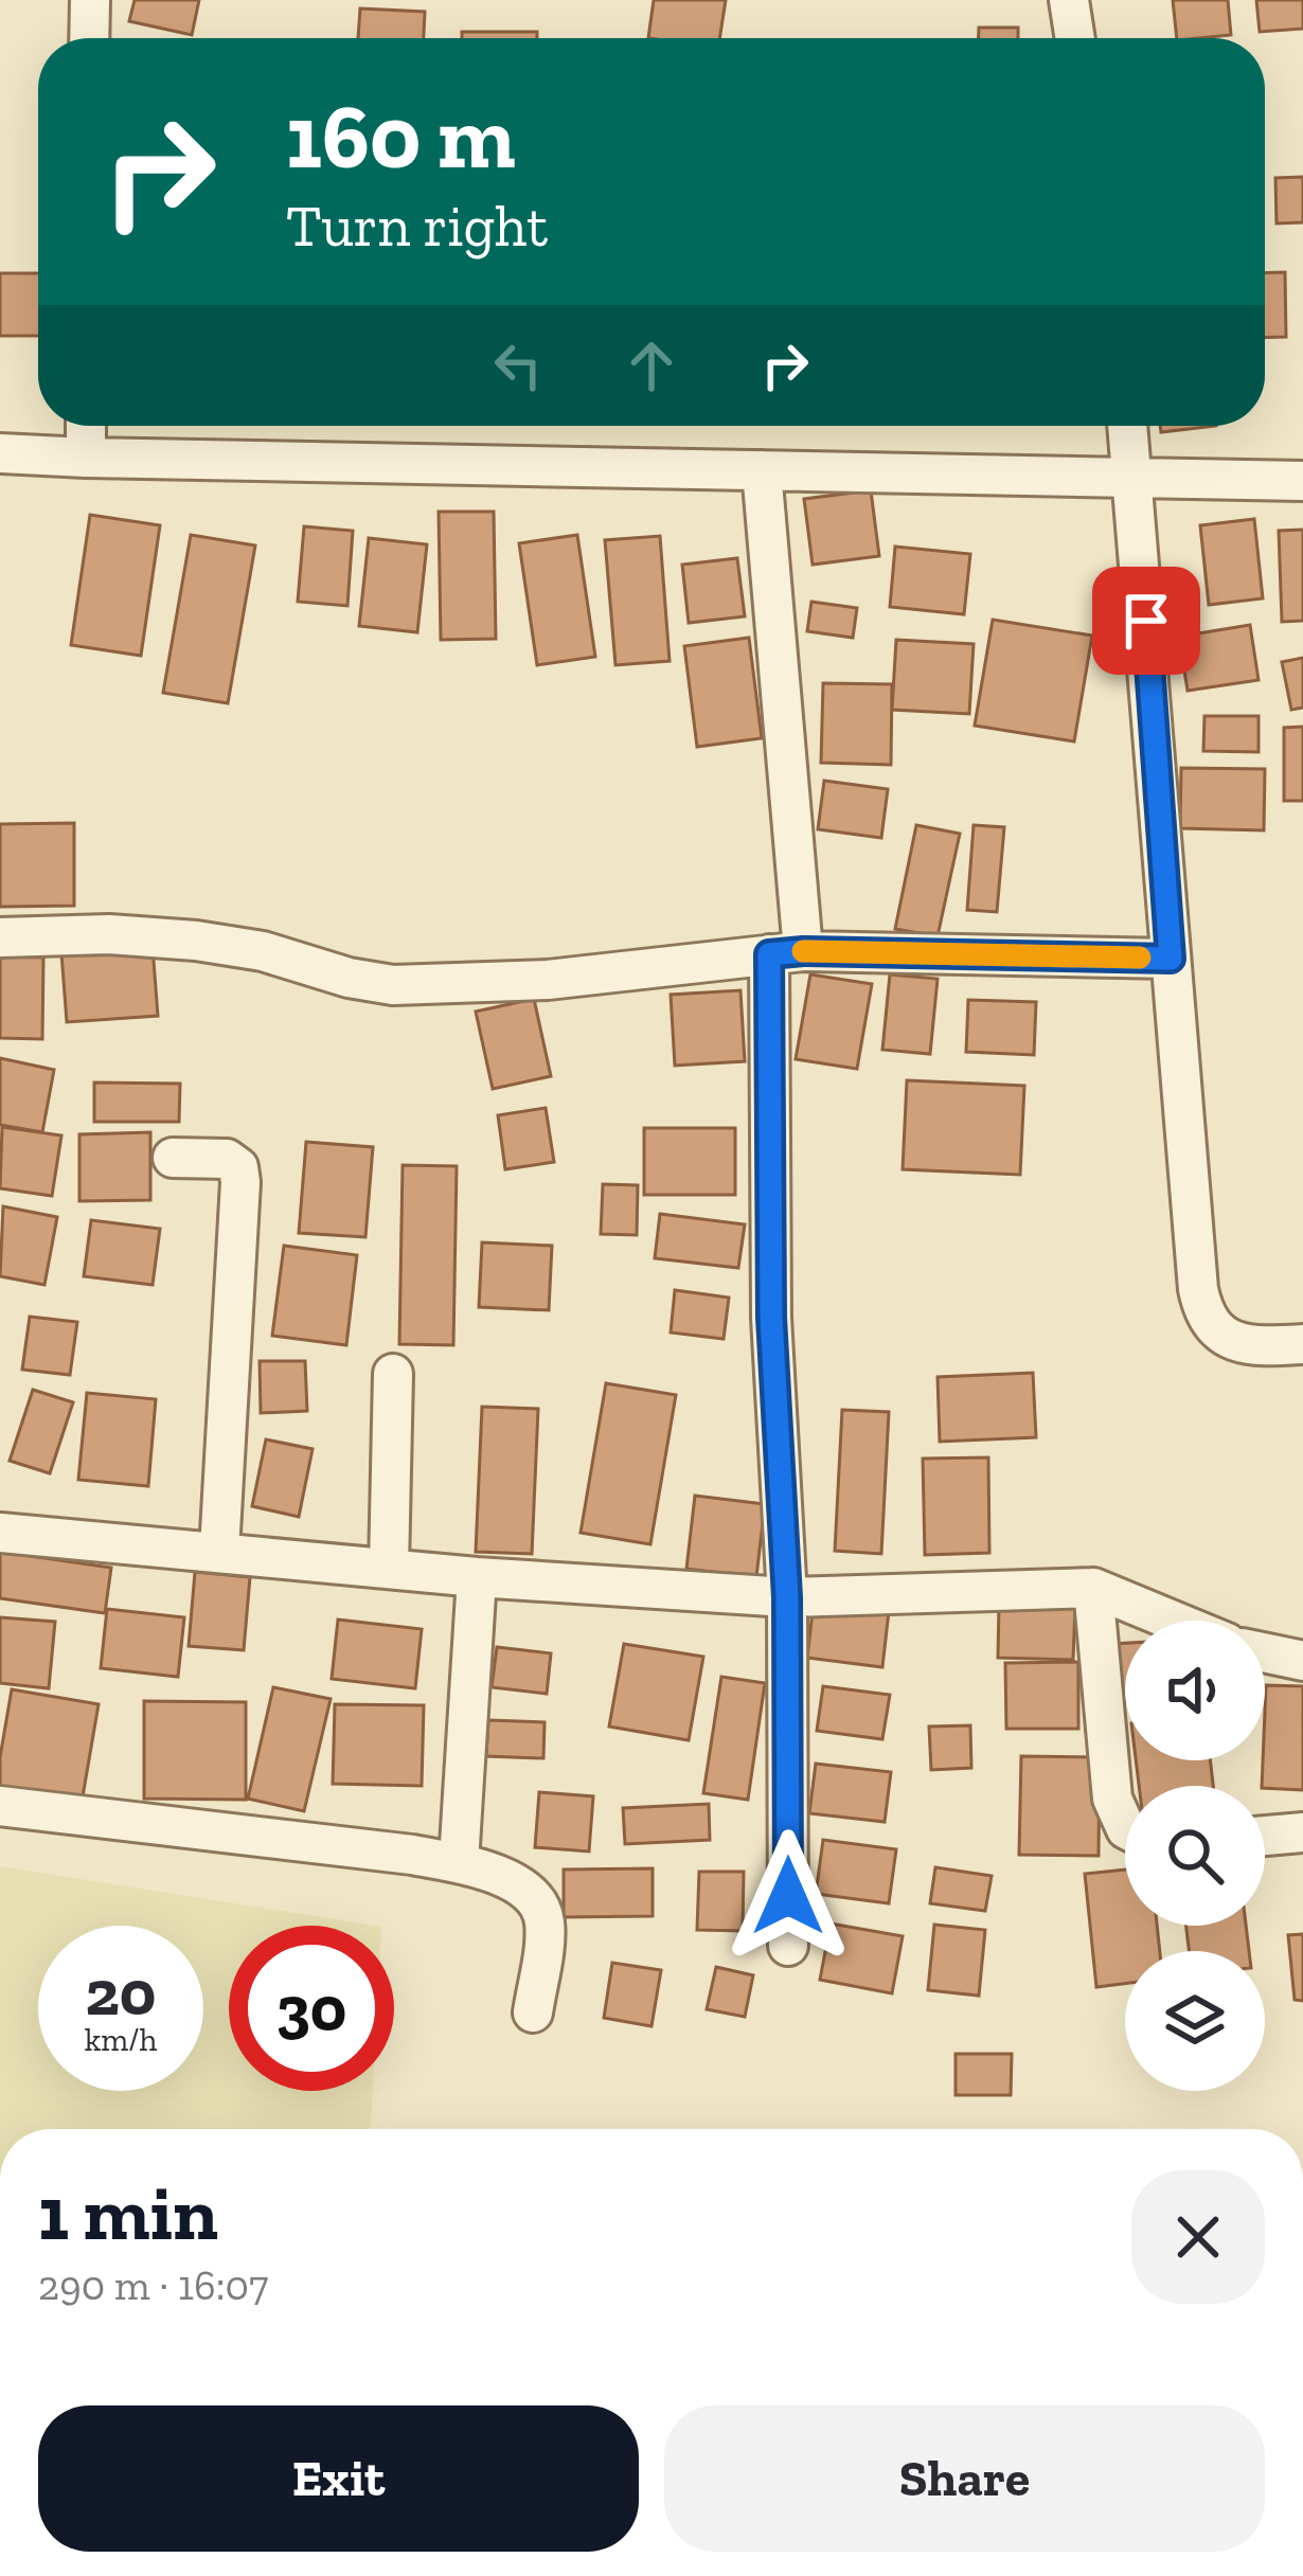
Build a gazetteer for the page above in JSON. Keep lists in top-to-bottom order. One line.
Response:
{"page":{"turn":["160 m","Turn right"],"speed":"20 km/h","limit":"30","heading":["1 min","290 m · 16:07"],"buttons":["Exit","Share"]}}
